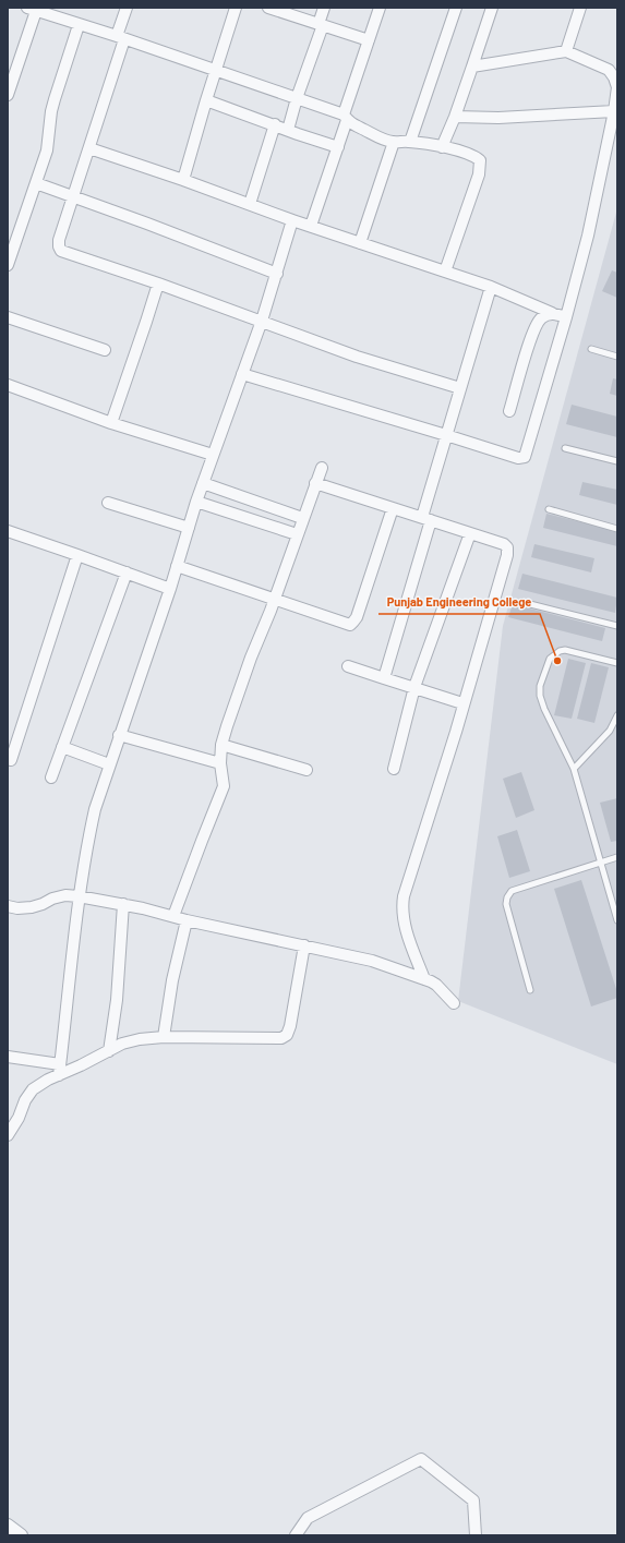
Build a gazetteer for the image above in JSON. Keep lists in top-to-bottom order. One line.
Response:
{"places":["Punjab Engineering College"]}
